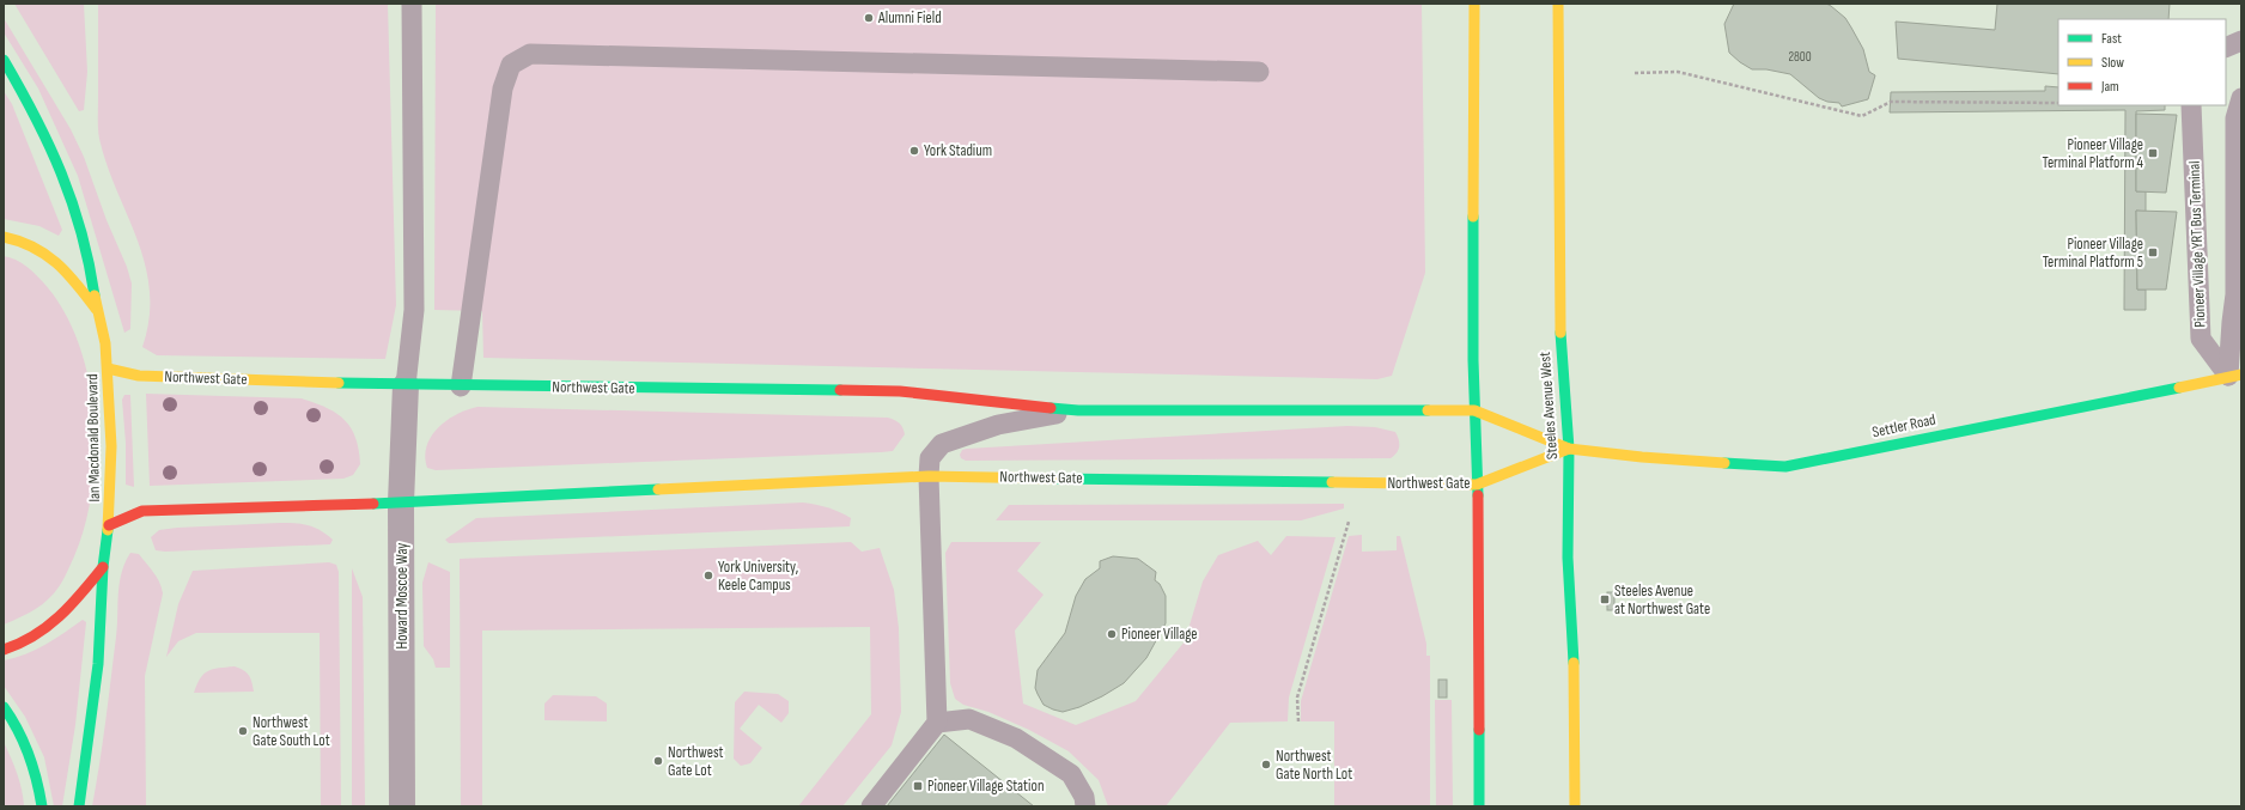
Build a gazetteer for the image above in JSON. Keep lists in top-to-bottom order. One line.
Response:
{"streets":{"street":["Northwest Gate","Steeles Avenue West","Settler Road","Ian Macdonald Boulevard","Howard Moscoe Way"],"lane":["Pioneer Village YRT Bus Terminal"]},"crossings":[["Pioneer Village YRT Bus Terminal","Settler Road"],["Northwest Gate","Steeles Avenue West"],["Northwest Gate","Settler Road"],["Northwest Gate","Ian Macdonald Boulevard"],["Northwest Gate","Howard Moscoe Way"],["Steeles Avenue West","Settler Road"]],"places":{"other":["Alumni Field","York Stadium","York University, Keele Campus","Pioneer Village","Northwest Gate South Lot","Northwest Gate Lot","Northwest Gate North Lot"],"transit":["Pioneer Village Terminal Platform 4","Pioneer Village Terminal Platform 5","Steeles Avenue at Northwest Gate","Pioneer Village Station"]},"house_numbers":["2800"],"legend":["Fast","Slow","Jam"]}
